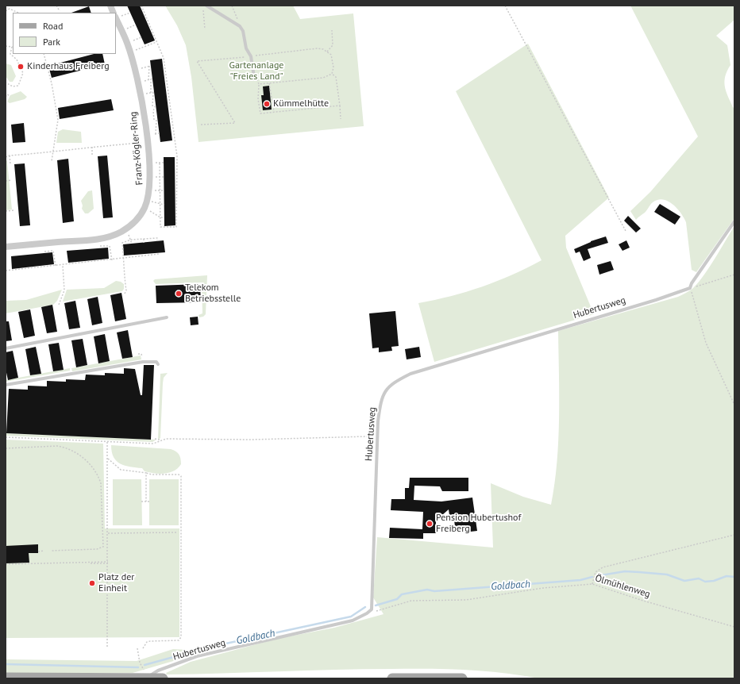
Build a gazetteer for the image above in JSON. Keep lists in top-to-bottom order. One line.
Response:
{"streets":{"street":["Franz-Kögler-Ring"],"lane":["Hubertusweg"],"path":["Ölmühlenweg"]},"crossings":[["Hubertusweg","Ölmühlenweg"]],"water":["Goldbach"],"parks":["Gartenanlage \"Freies Land\""],"places":["Kinderhaus Freiberg","Kümmelhütte","Telekom Betriebsstelle","Pension Hubertushof Freiberg","Platz der Einheit"],"legend":["Road","Park"]}
